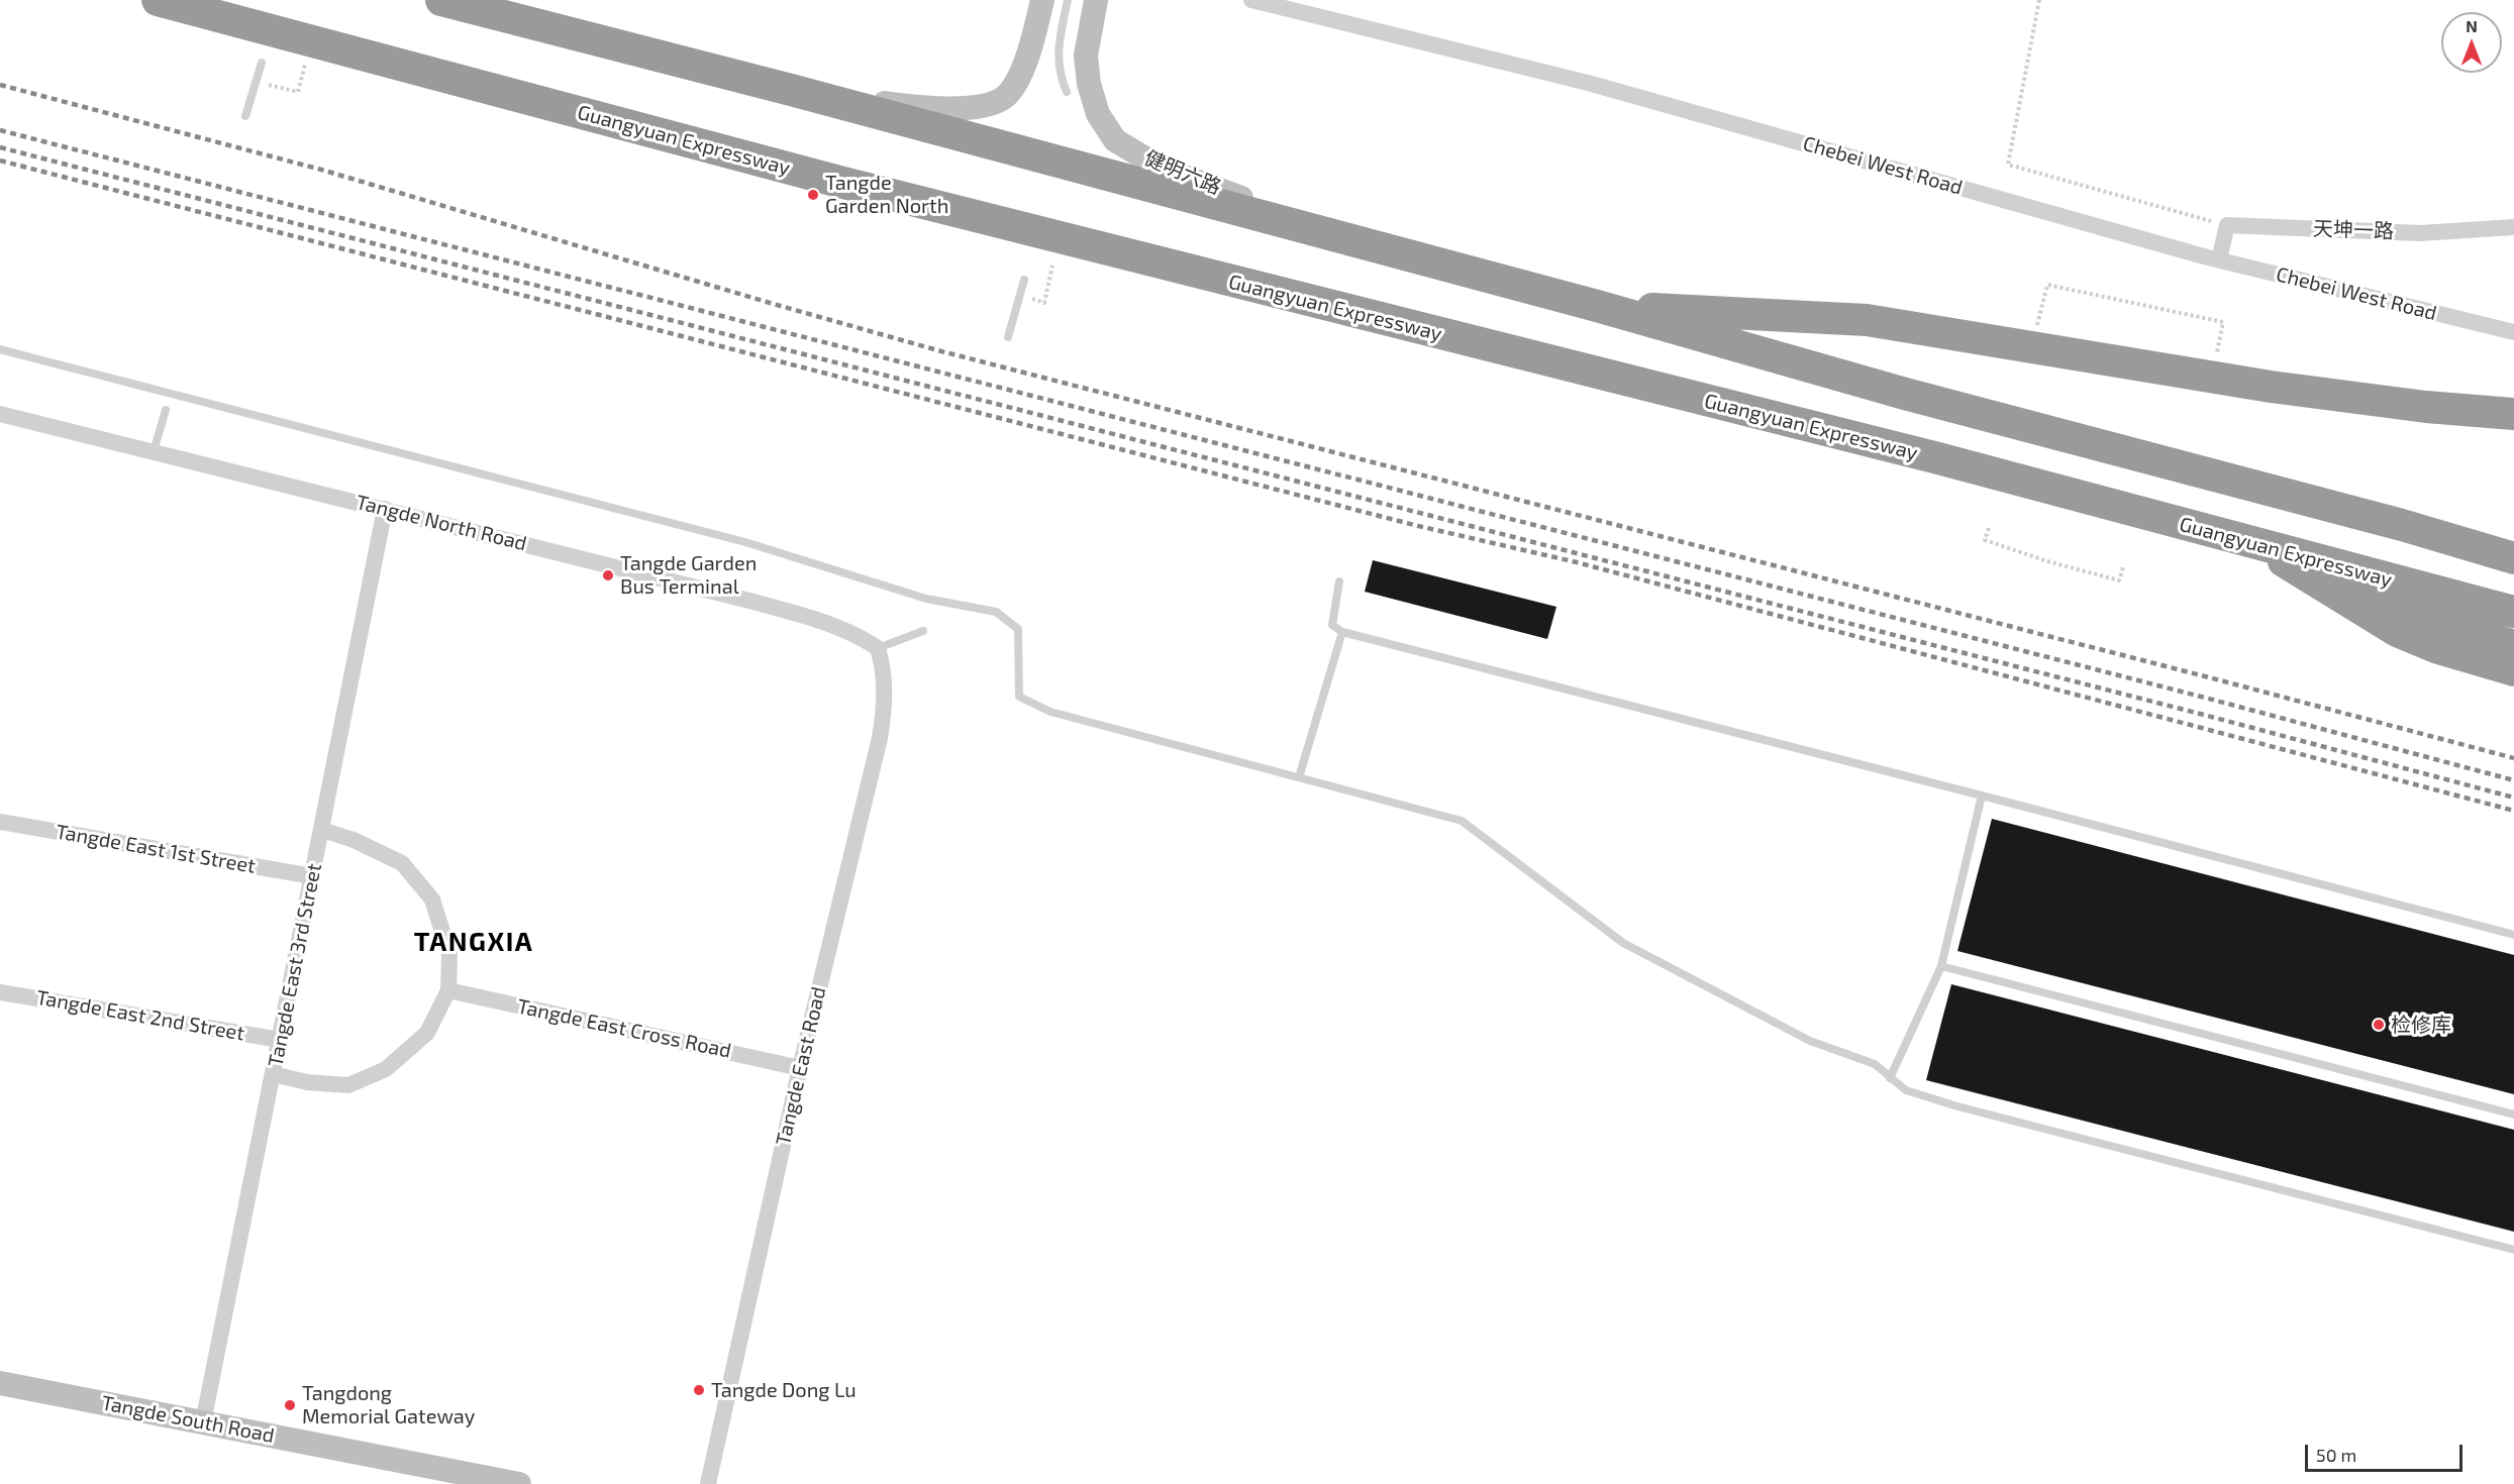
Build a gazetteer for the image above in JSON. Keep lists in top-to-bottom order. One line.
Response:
{"streets":{"highway":["Guangyuan Expressway"],"main road":["健明六路","Tangde South Road"],"street":["Chebei West Road","天坤一路","Tangde North Road","Tangde East 1st Street","Tangde East 3rd Street","Tangde East 2nd Street","Tangde East Cross Road","Tangde East Road"]},"crossings":[["Tangde North Road","Tangde East 3rd Street"],["Tangde North Road","Tangde East Road"],["Tangde East 1st Street","Tangde East 3rd Street"],["Tangde East 3rd Street","Tangde East 2nd Street"],["Tangde East 3rd Street","Tangde South Road"],["Tangde East Cross Road","Tangde East Road"]],"districts":["TANGXIA"],"places":["Tangde Garden North","Tangde Garden Bus Terminal","检修库","Tangde Dong Lu","Tangdong Memorial Gateway"],"scale_bar":"50 m","north":"top"}
